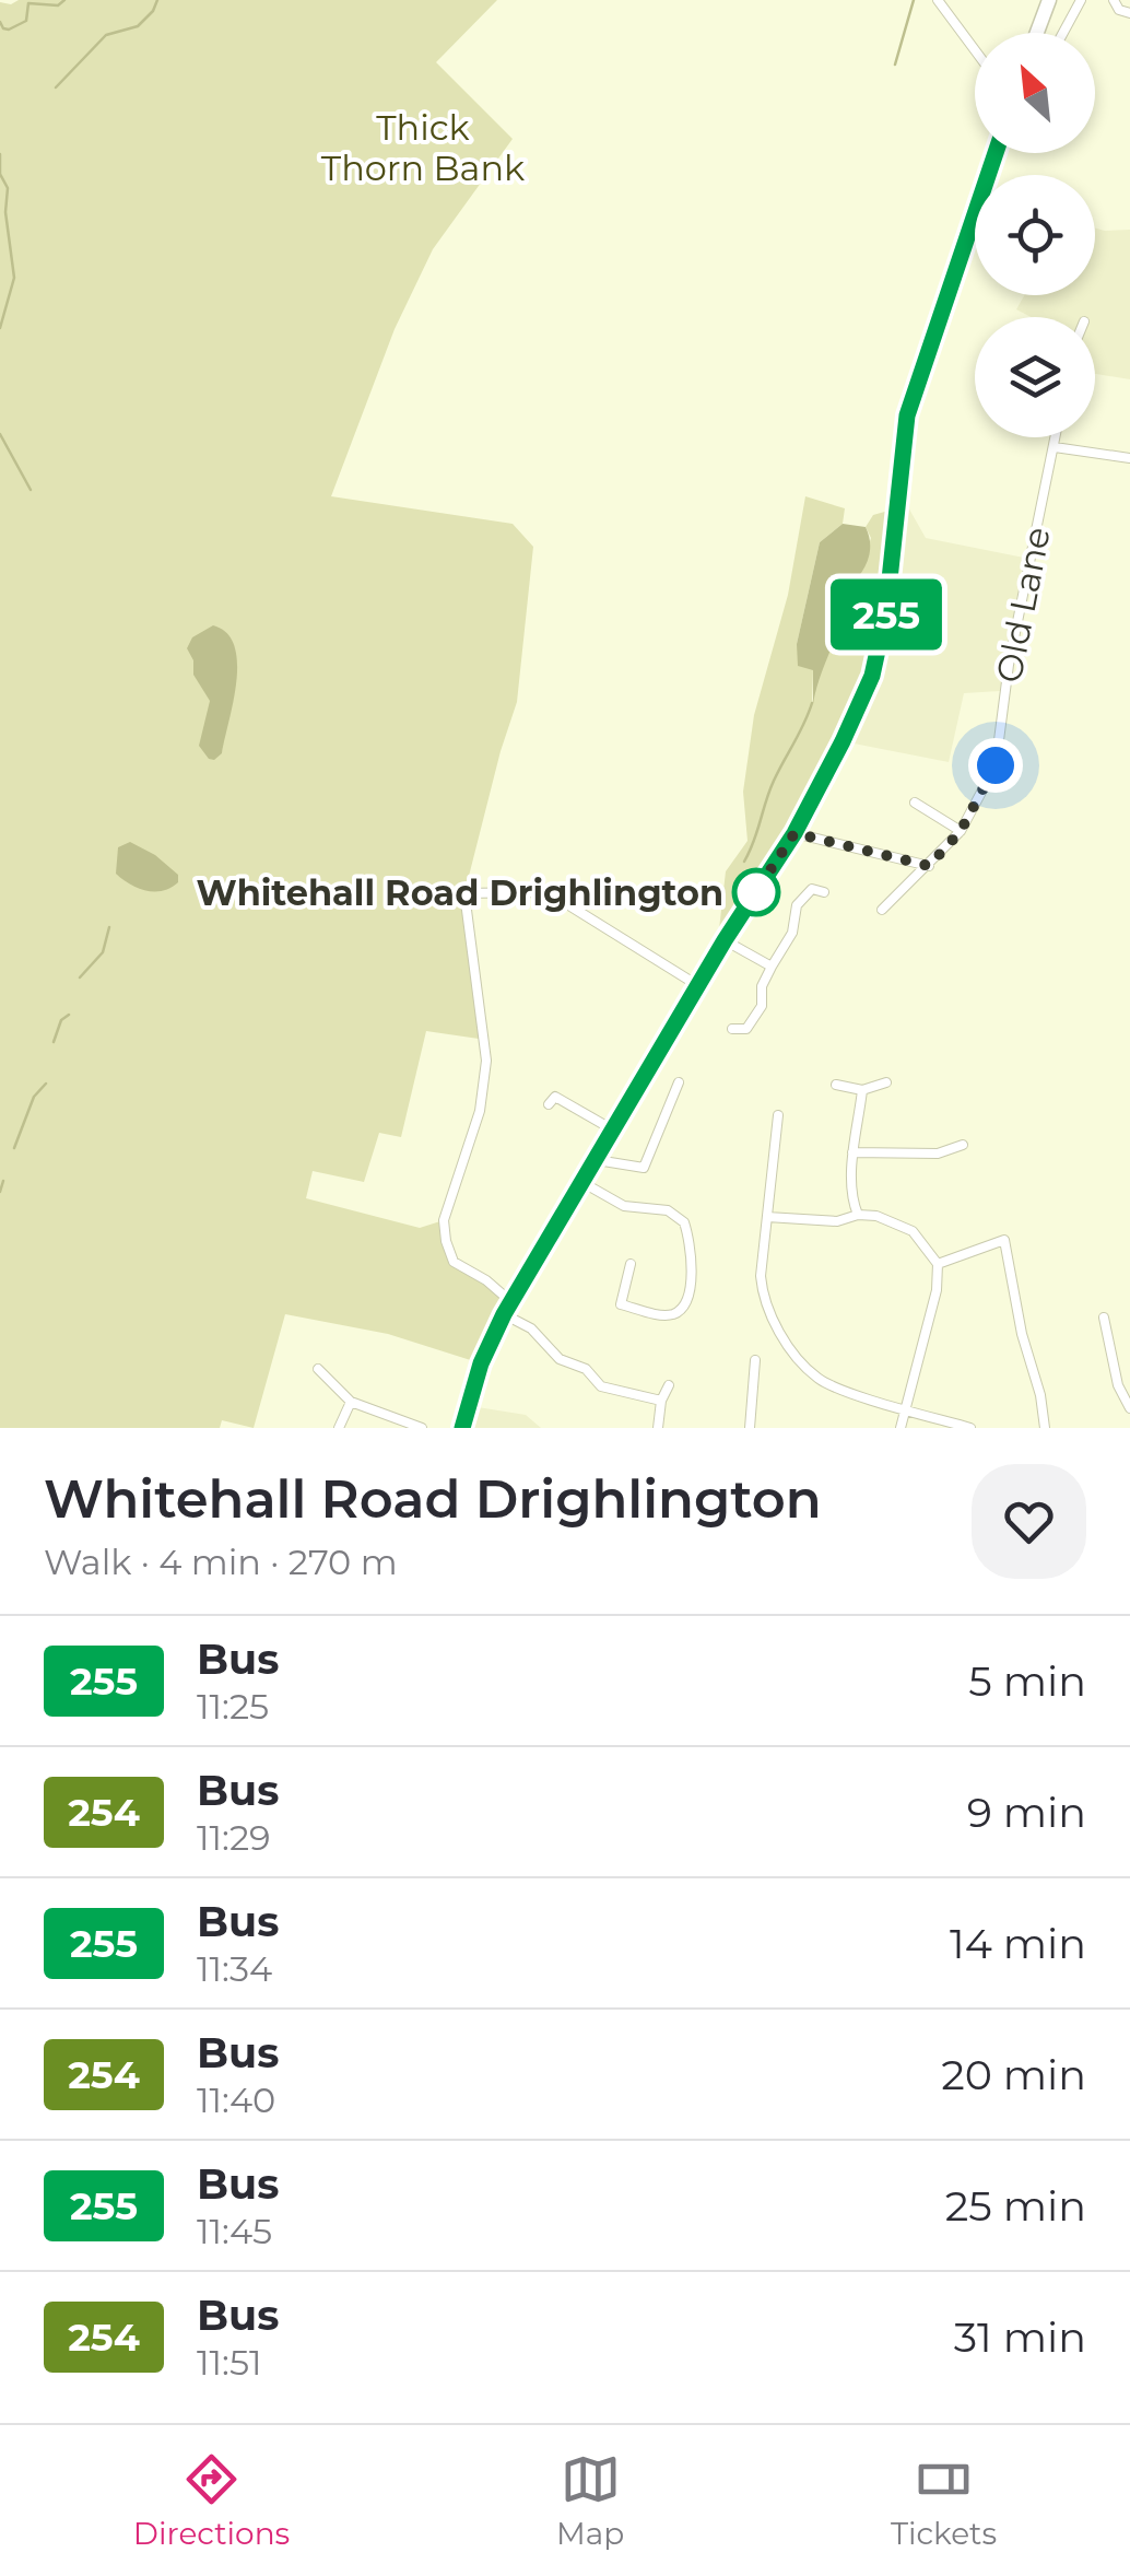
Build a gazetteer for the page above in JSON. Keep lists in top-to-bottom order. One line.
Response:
{"streets":{"street":["Old Lane"]},"parks":["Thick Thorn Bank"],"places":["Whitehall Road Drighlington"],"lines":["bus line 255"],"north":"top left","page":{"on_map":"255","heading":["Whitehall Road Drighlington","Walk · 4 min · 270 m"],"list":[{"mark":"255","name":"Bus","note":"11:25","value":"5 min"},{"mark":"254","name":"Bus","note":"11:29","value":"9 min"},{"mark":"255","name":"Bus","note":"11:34","value":"14 min"},{"mark":"254","name":"Bus","note":"11:40","value":"20 min"},{"mark":"255","name":"Bus","note":"11:45","value":"25 min"},{"mark":"254","name":"Bus","note":"11:51","value":"31 min"}],"tabs":["Directions","Map","Tickets"]}}
